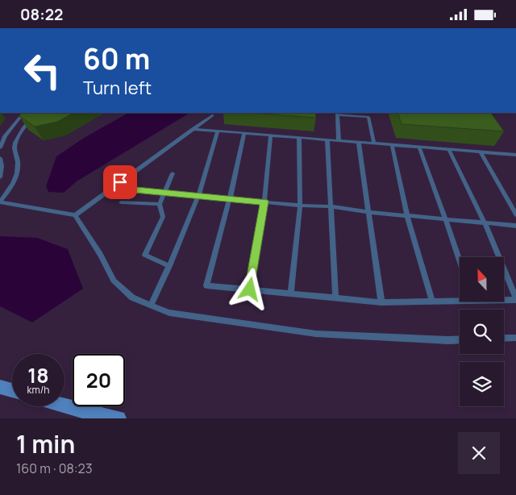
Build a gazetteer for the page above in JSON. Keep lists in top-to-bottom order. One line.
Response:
{"north":"top","page":{"status":"08:22","turn":["60 m","Turn left"],"speed":"18 km/h","limit":"20","heading":["1 min","160 m · 08:23"]}}
